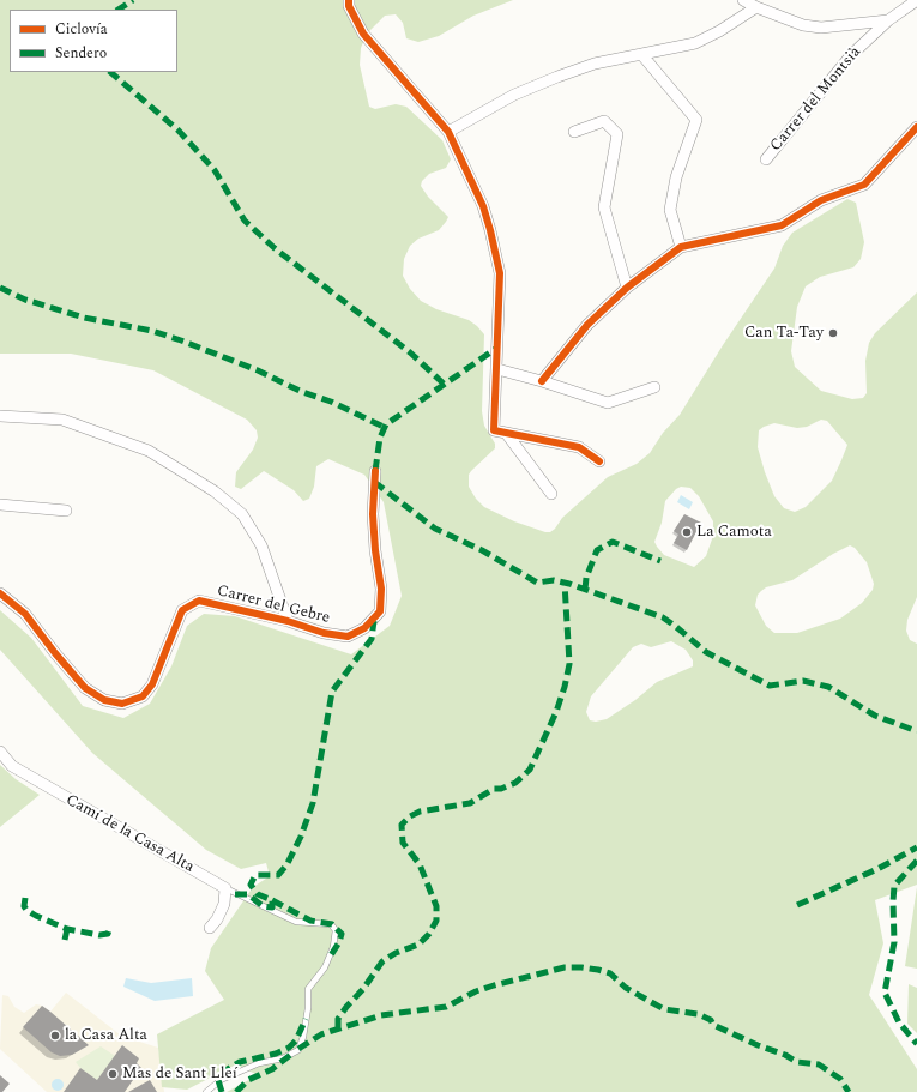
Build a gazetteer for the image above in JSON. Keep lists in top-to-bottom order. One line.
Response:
{"streets":{"street":["Carrer del Montsià","Carrer del Gebre","Camí de la Casa Alta"]},"places":["Can Ta-Tay","La Camota","la Casa Alta","Mas de Sant Lleí"],"legend":["Ciclovía","Sendero"]}
